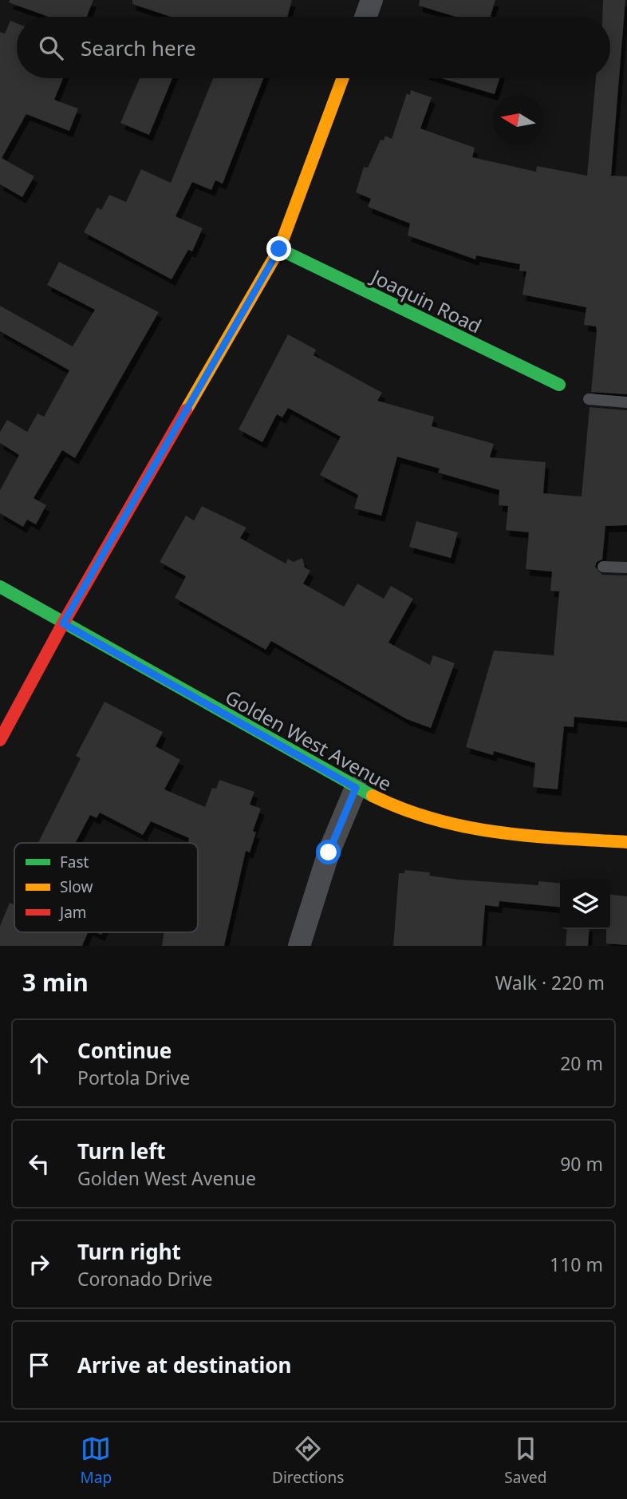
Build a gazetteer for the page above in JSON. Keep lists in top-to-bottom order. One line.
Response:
{"streets":{"street":["Joaquin Road","Golden West Avenue"]},"legend":["Fast","Slow","Jam"],"north":"left","page":{"search":"Search here","heading":["3 min","Walk · 220 m"],"list":[["Continue","Portola Drive","20 m"],["Turn left","Golden West Avenue","90 m"],["Turn right","Coronado Drive","110 m"],"Arrive at destination"],"nav":["Map","Directions","Saved"]}}
